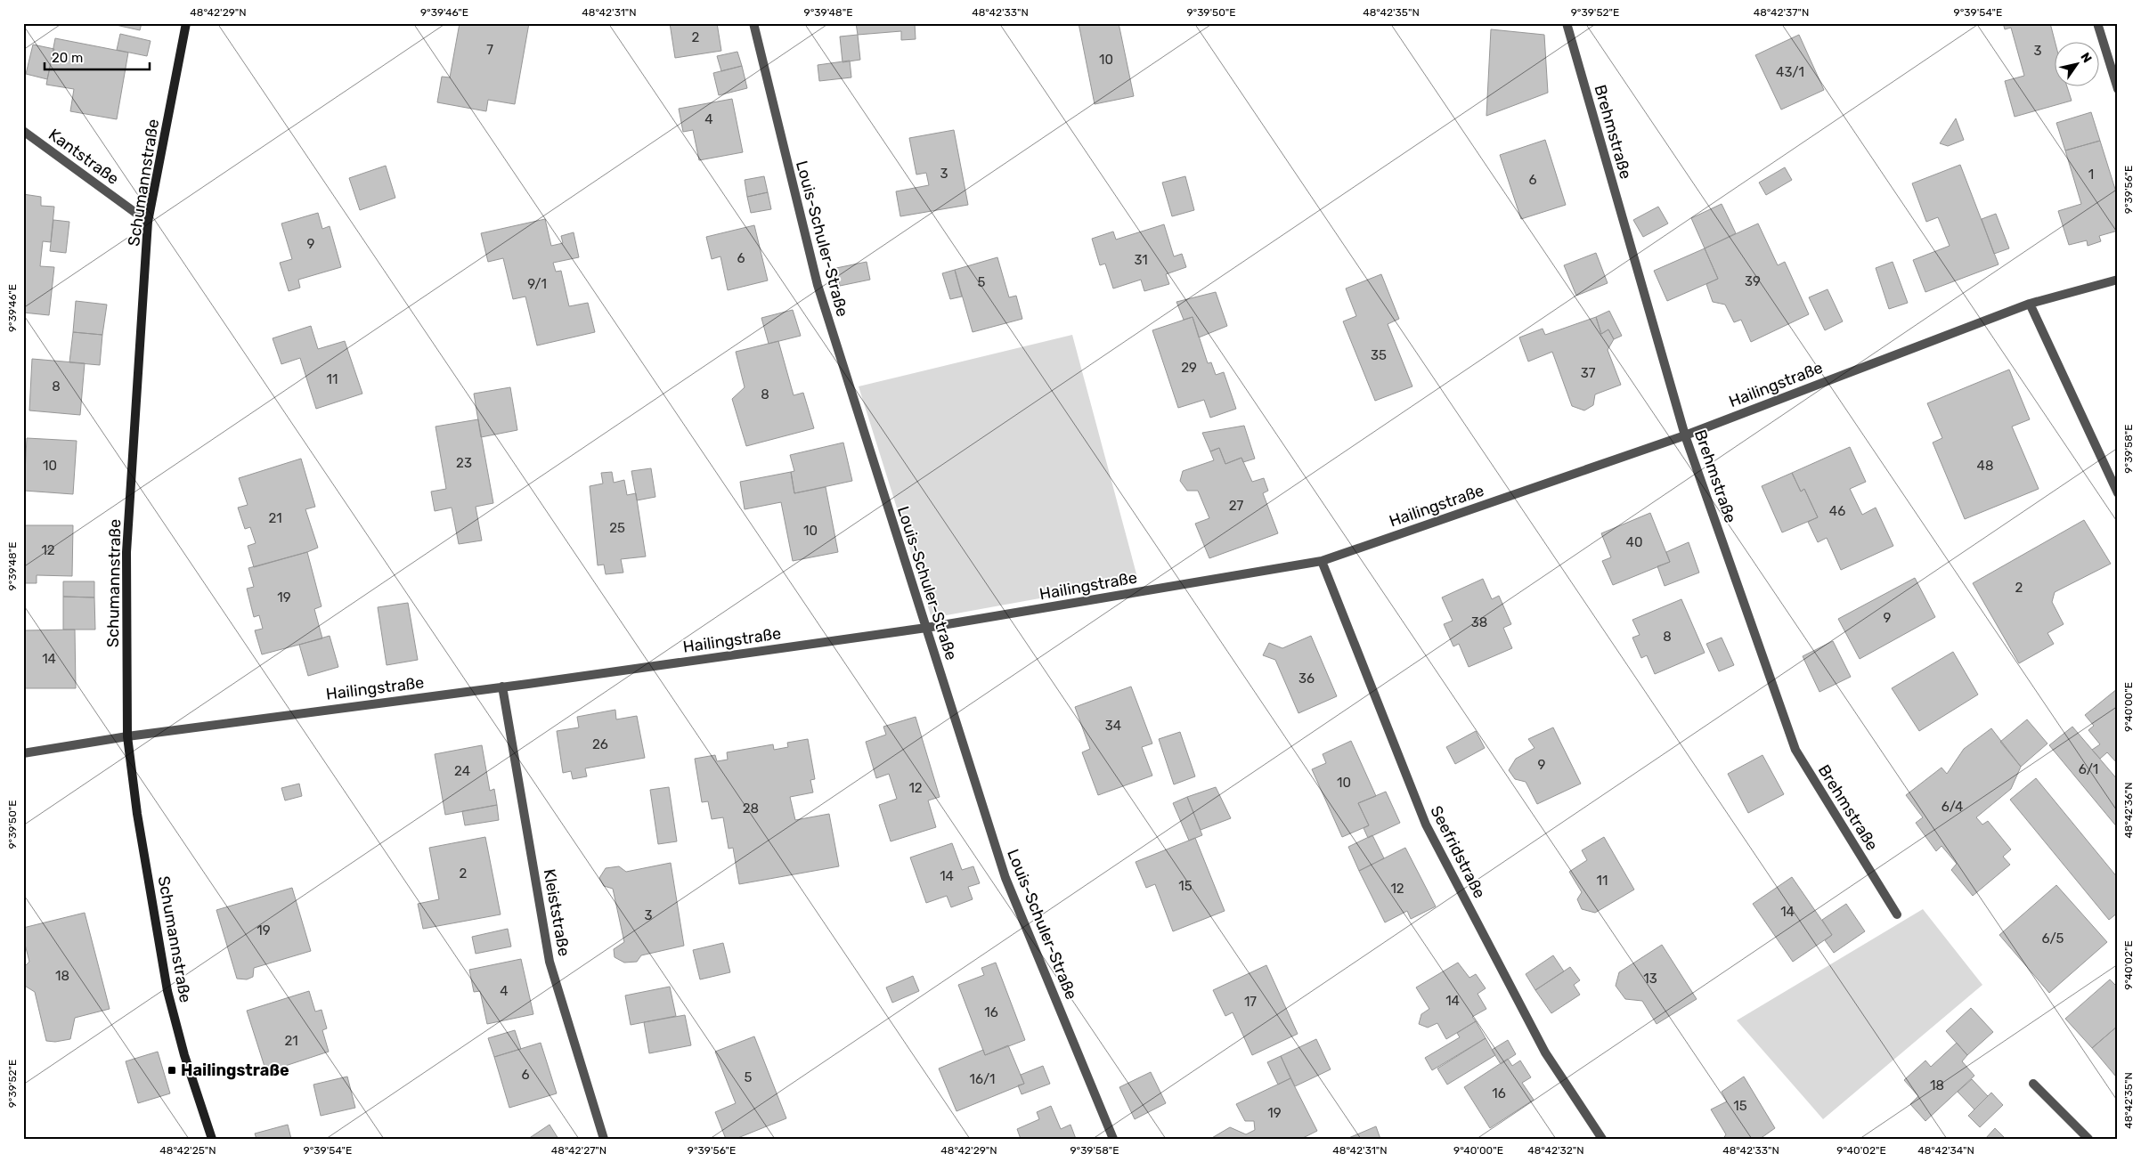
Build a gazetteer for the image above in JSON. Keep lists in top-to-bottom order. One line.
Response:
{"streets":{"street":["Brehmstraße","Kantstraße","Schumannstraße","Louis-Schuler-Straße","Hailingstraße","Seefridstraße","Kleiststraße"]},"crossings":[["Brehmstraße","Hailingstraße"],["Kantstraße","Schumannstraße"],["Schumannstraße","Hailingstraße"],["Louis-Schuler-Straße","Hailingstraße"],["Hailingstraße","Seefridstraße"],["Hailingstraße","Kleiststraße"]],"places":{"transit":["Hailingstraße"]},"house_numbers":["2","7","3","10","43/1","4","3","1","6","9","6","31","39","5","9/1","35","29","37","11","8","8","23","10","48","27","46","21","25","10","40","12","2","19","9","38","8","14","36","34","26","9","6/1","24","10","12","6/4","28","2","14","11","15","12","14","3","19","6/5","18","13","4","14","17","16","21","6","5","16/1","18","16","15","19"],"scale_bar":"20 m","north":"top right","coordinates":["48°42'29\"N","9°39'46\"E","48°42'31\"N","9°39'48\"E","48°42'33\"N","9°39'50\"E","48°42'35\"N","9°39'52\"E","48°42'37\"N","9°39'54\"E","9°39'56\"E","9°39'58\"E","9°40'00\"E","48°42'36\"N","9°40'02\"E","48°42'25\"N","48°42'27\"N","48°42'32\"N","48°42'34\"N"]}
